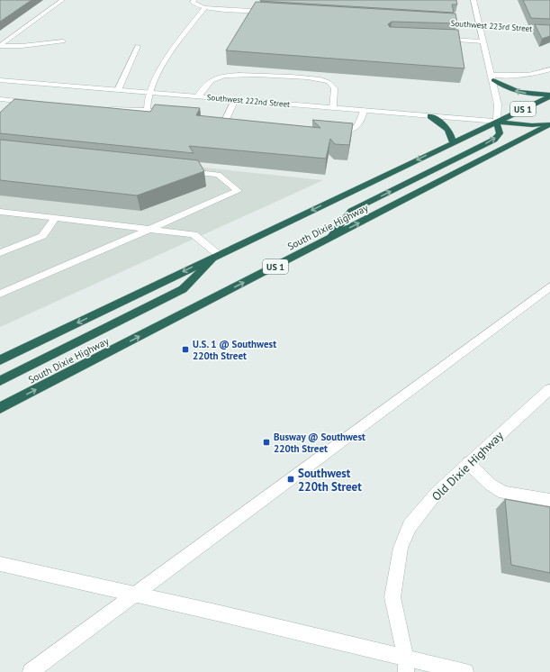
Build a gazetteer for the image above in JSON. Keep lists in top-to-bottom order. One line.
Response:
{"streets":{"highway":["US 1","South Dixie Highway"],"street":["Southwest 223rd Street","Southwest 222nd Street","Old Dixie Highway"]},"crossings":[["Southwest 222nd Street","US 1"]],"places":{"transit":["U.S. 1 @ Southwest 220th Street","Busway @ Southwest 220th Street","Southwest 220th Street"]}}
